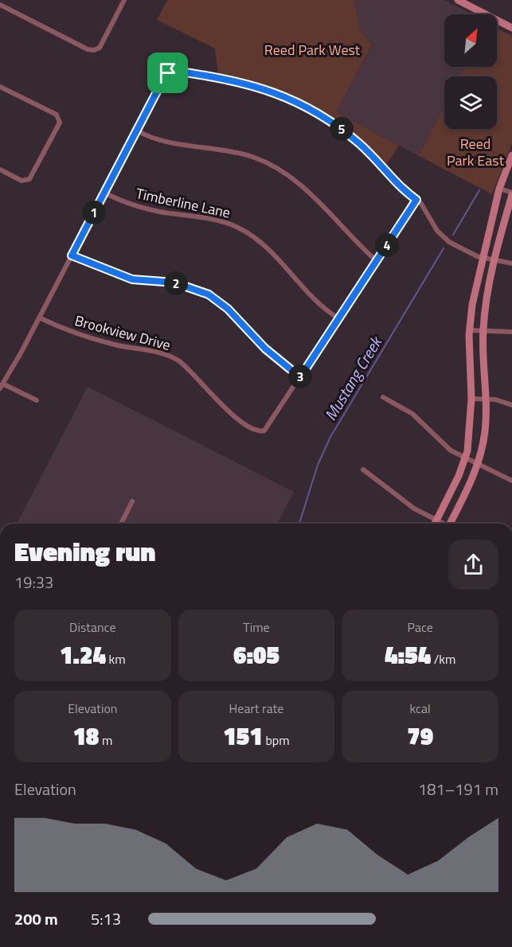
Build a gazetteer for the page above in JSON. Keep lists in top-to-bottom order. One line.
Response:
{"streets":{"street":["Timberline Lane","Brookview Drive"]},"water":["Mustang Creek"],"parks":["Reed Park West","Reed Park East"],"north":"top right","page":{"pins":["5","1","4","2","3"],"heading":["Evening run","19:33"],"stats":[["Distance","1.24 km"],["Time","6:05"],["Pace","4:54 /km"],["Elevation","18 m"],["Heart rate","151 bpm"],["kcal","79"]],"chart":["Elevation","181–191 m"],"list":[{"name":"200 m","note":"5:13"}]}}
